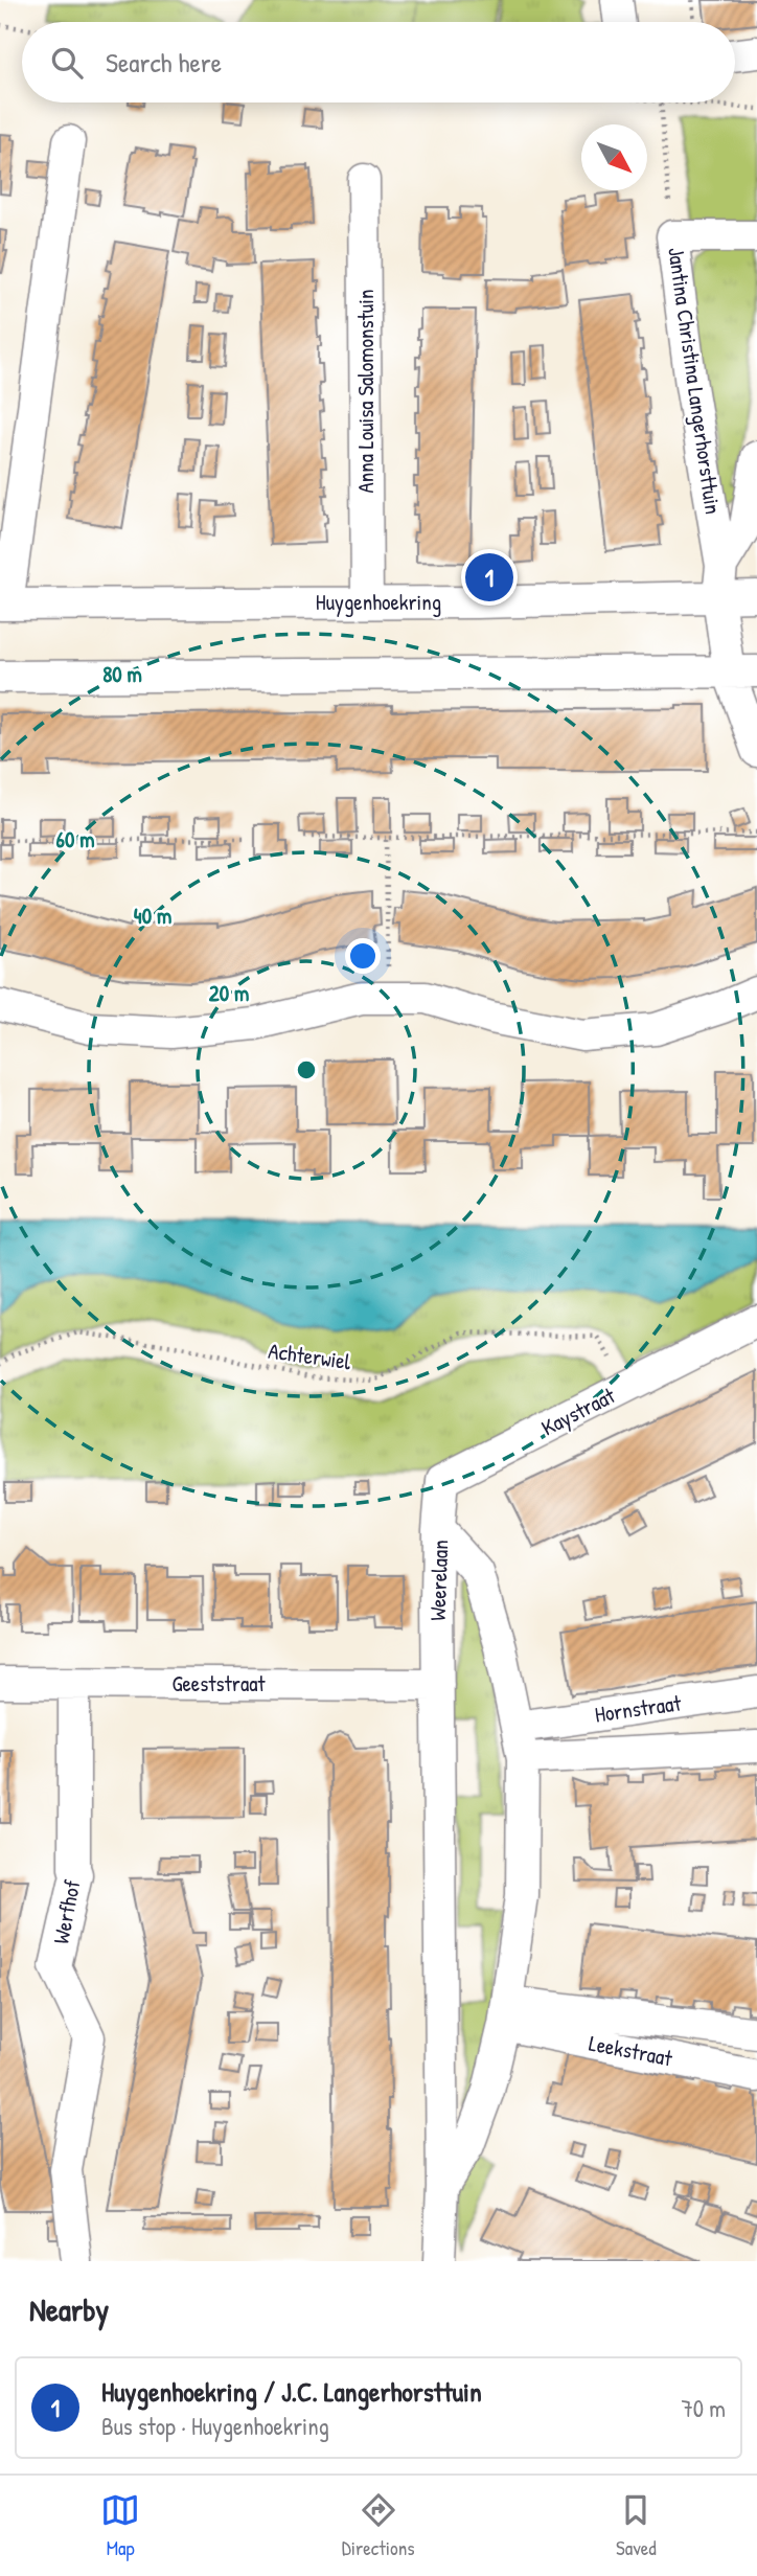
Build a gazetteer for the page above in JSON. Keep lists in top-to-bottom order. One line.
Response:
{"streets":{"street":["Jantina Christina Langerhorsttuin","Anna Louisa Salomonstuin","Huygenhoekring","Kaystraat","Weerelaan","Geeststraat","Hornstraat","Werfhof","Leekstraat"],"path":["Achterwiel"]},"crossings":[["Jantina Christina Langerhorsttuin","Huygenhoekring"],["Anna Louisa Salomonstuin","Huygenhoekring"],["Achterwiel","Kaystraat"],["Kaystraat","Weerelaan"],["Weerelaan","Geeststraat"],["Weerelaan","Hornstraat"],["Weerelaan","Leekstraat"],["Geeststraat","Werfhof"]],"north":"bottom right","page":{"search":"Search here","pins":"1","heading":"Nearby","list":[{"mark":"1","name":"Huygenhoekring / J.C. Langerhorsttuin","note":"Bus stop · Huygenhoekring","value":"70 m"}],"nav":["Map","Directions","Saved"]},"rings":["80 m","60 m","40 m","20 m"]}
